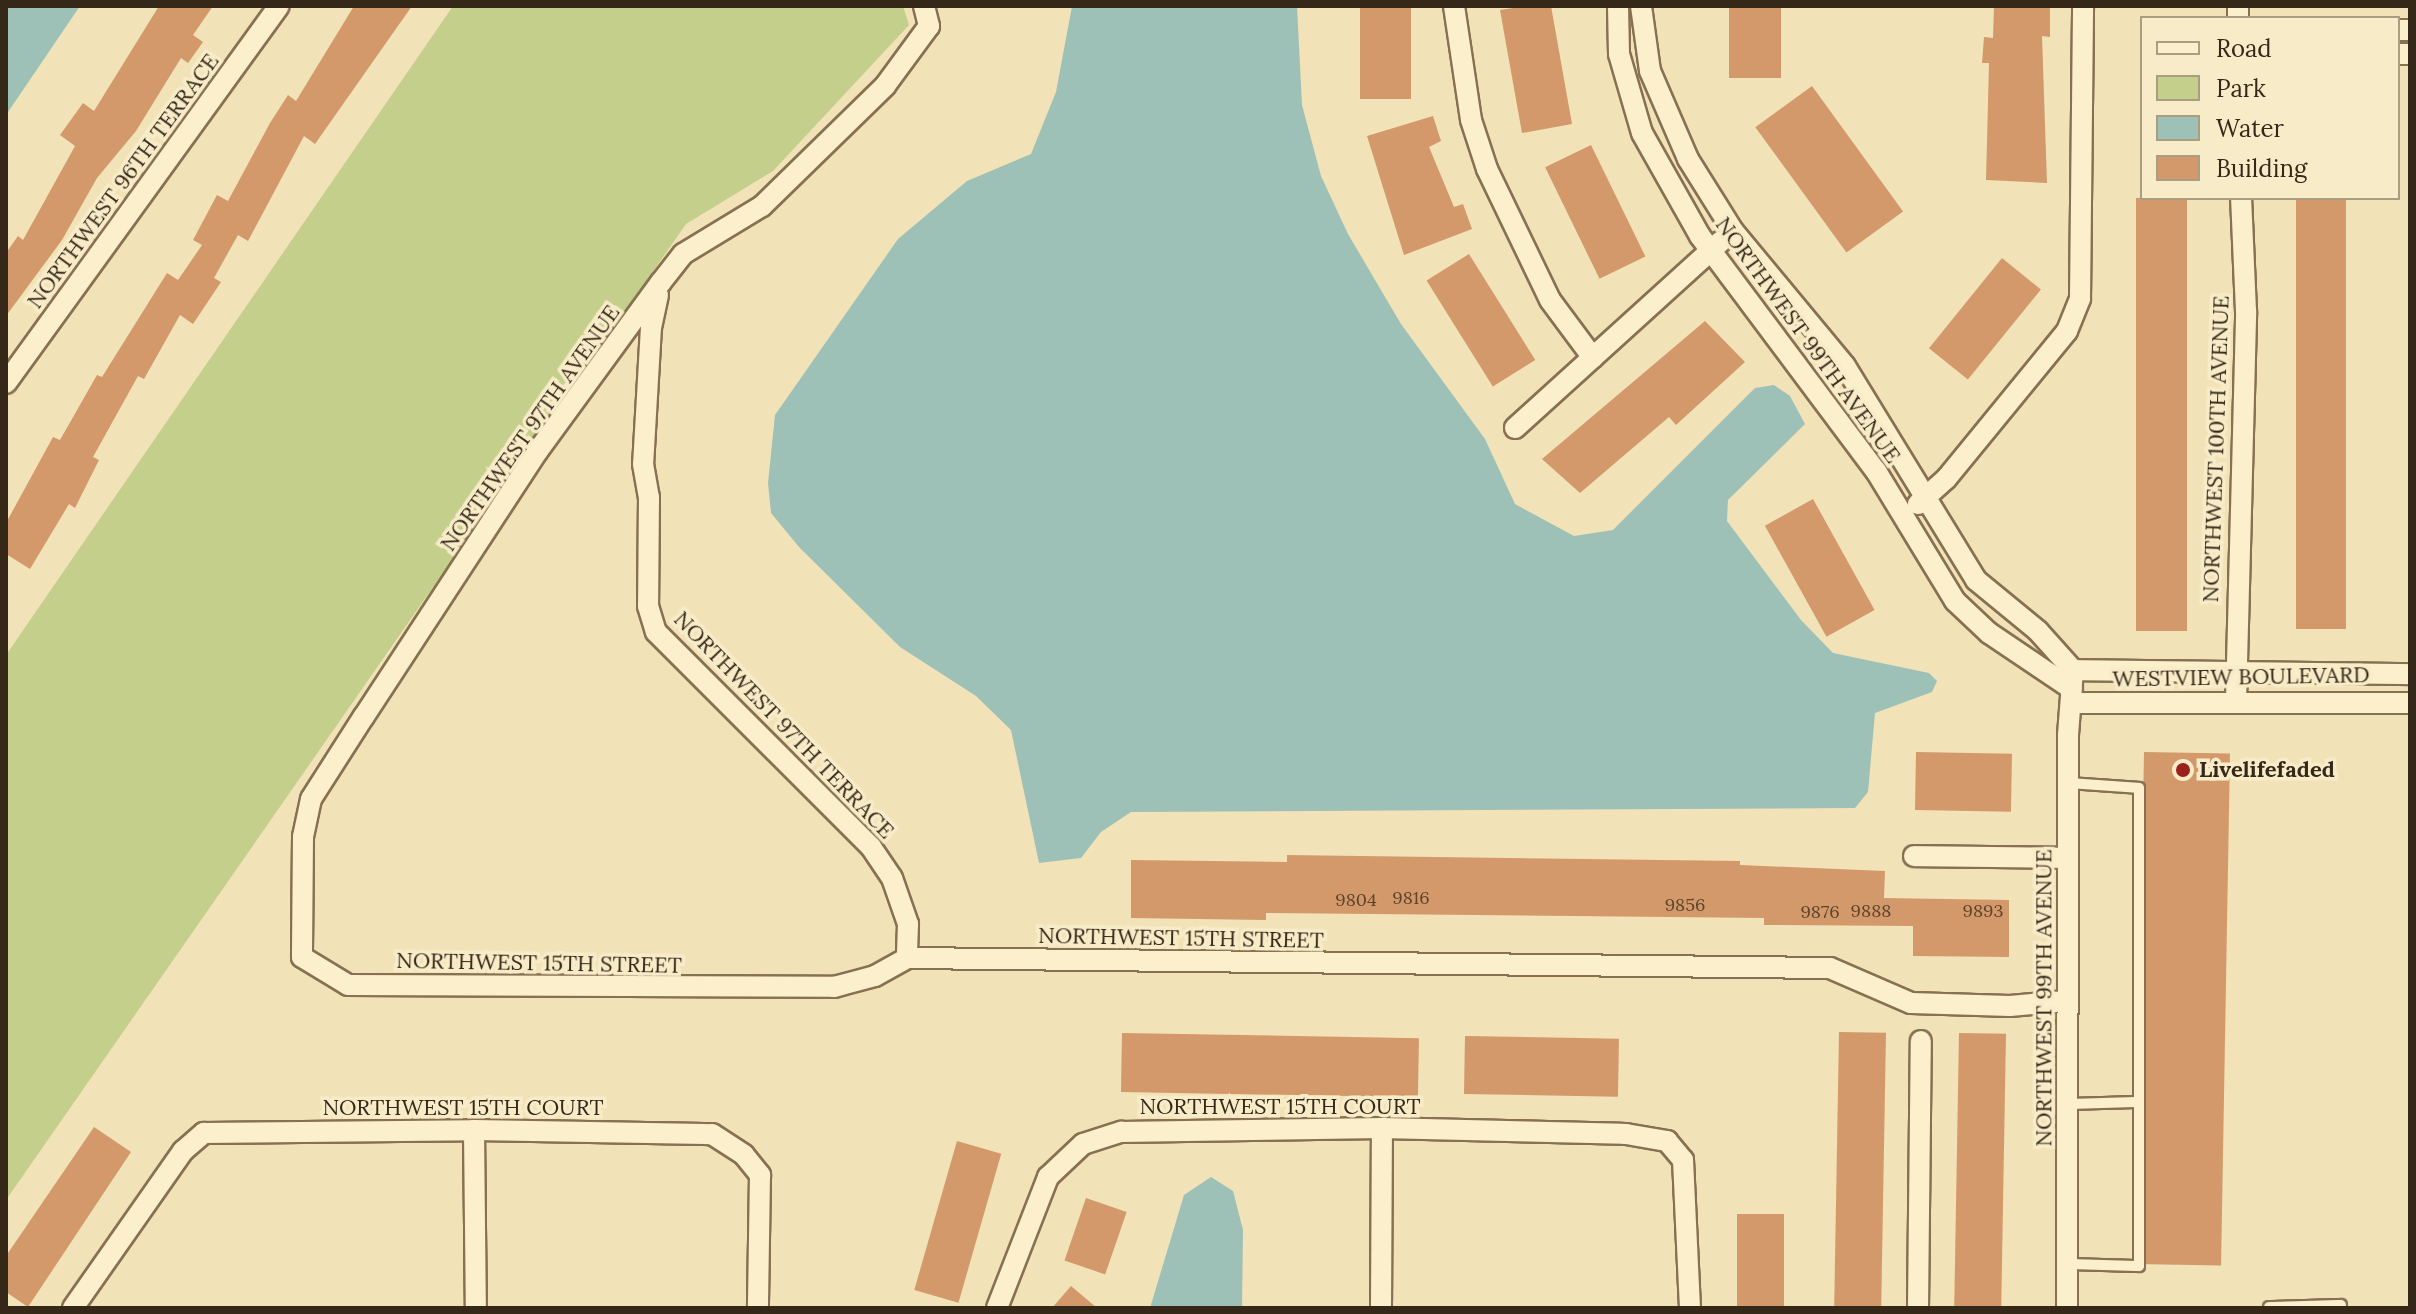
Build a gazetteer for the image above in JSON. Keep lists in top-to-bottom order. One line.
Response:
{"streets":{"street":["NORTHWEST 96TH TERRACE","NORTHWEST 99TH AVENUE","NORTHWEST 97TH AVENUE","NORTHWEST 100TH AVENUE","WESTVIEW BOULEVARD","NORTHWEST 97TH TERRACE","NORTHWEST 15TH STREET","NORTHWEST 15TH COURT"]},"crossings":[["NORTHWEST 99TH AVENUE","WESTVIEW BOULEVARD"],["NORTHWEST 99TH AVENUE","NORTHWEST 15TH STREET"],["NORTHWEST 97TH AVENUE","NORTHWEST 97TH TERRACE"],["NORTHWEST 97TH AVENUE","NORTHWEST 15TH STREET"],["NORTHWEST 100TH AVENUE","WESTVIEW BOULEVARD"],["NORTHWEST 97TH TERRACE","NORTHWEST 15TH STREET"]],"places":["Livelifefaded"],"house_numbers":["9816","9804","9856","9888","9893","9876"],"legend":["Road","Park","Water","Building"]}
